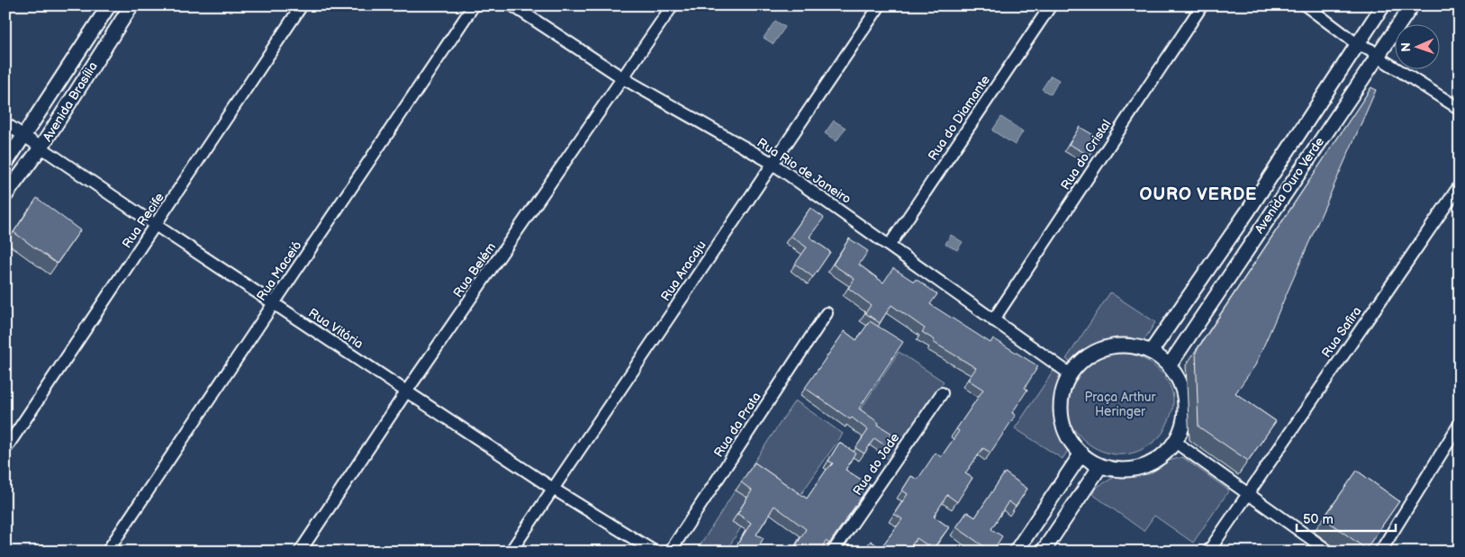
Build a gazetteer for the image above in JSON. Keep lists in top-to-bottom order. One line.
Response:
{"streets":{"street":["Avenida Brasília","Rua do Diamante","Rua do Cristal","Rua Rio de Janeiro","Avenida Ouro Verde","Rua Recife","Rua Belém","Rua Maceió","Rua Aracaju","Rua Vitória","Rua Safira","Rua da Prata","Rua do Jade"]},"crossings":[["Avenida Brasília","Rua Vitória"],["Rua do Diamante","Rua Rio de Janeiro"],["Rua do Cristal","Rua Rio de Janeiro"],["Rua Rio de Janeiro","Avenida Ouro Verde"],["Rua Rio de Janeiro","Rua Belém"],["Rua Rio de Janeiro","Rua Aracaju"],["Rua Recife","Rua Vitória"],["Rua Belém","Rua Vitória"],["Rua Maceió","Rua Vitória"],["Rua Aracaju","Rua Vitória"]],"districts":["OURO VERDE"],"parks":["Praça Arthur Heringer"],"scale_bar":"50 m","north":"left"}
